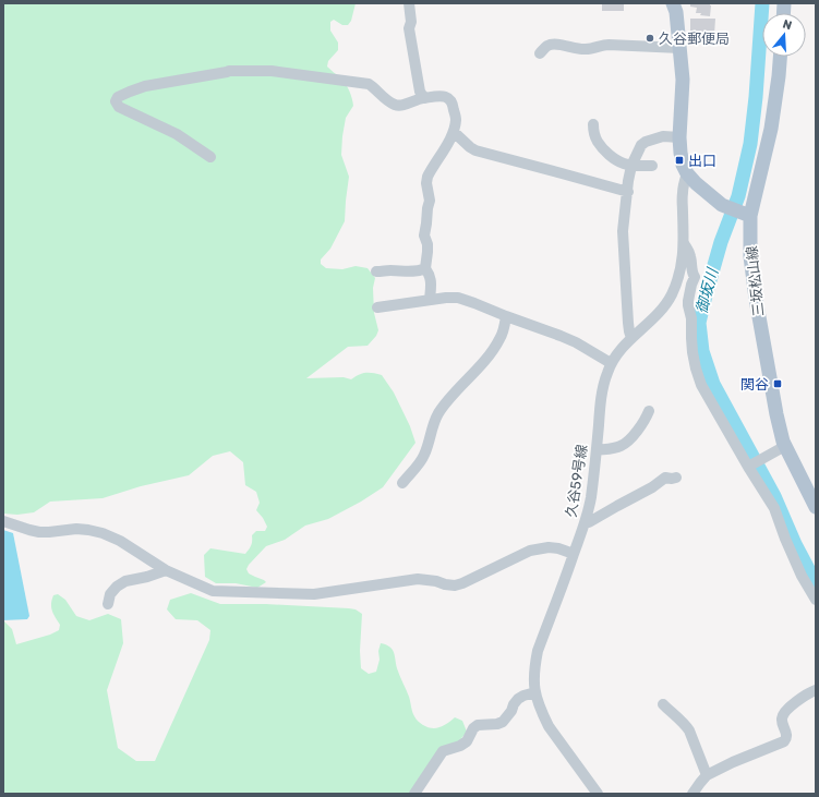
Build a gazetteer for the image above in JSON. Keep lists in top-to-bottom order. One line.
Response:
{"streets":{"main road":["三坂松山線"],"street":["久谷59号線"]},"water":["御坂川"],"places":{"other":["久谷郵便局"],"transit":["出口","関谷"]},"north":"top"}
